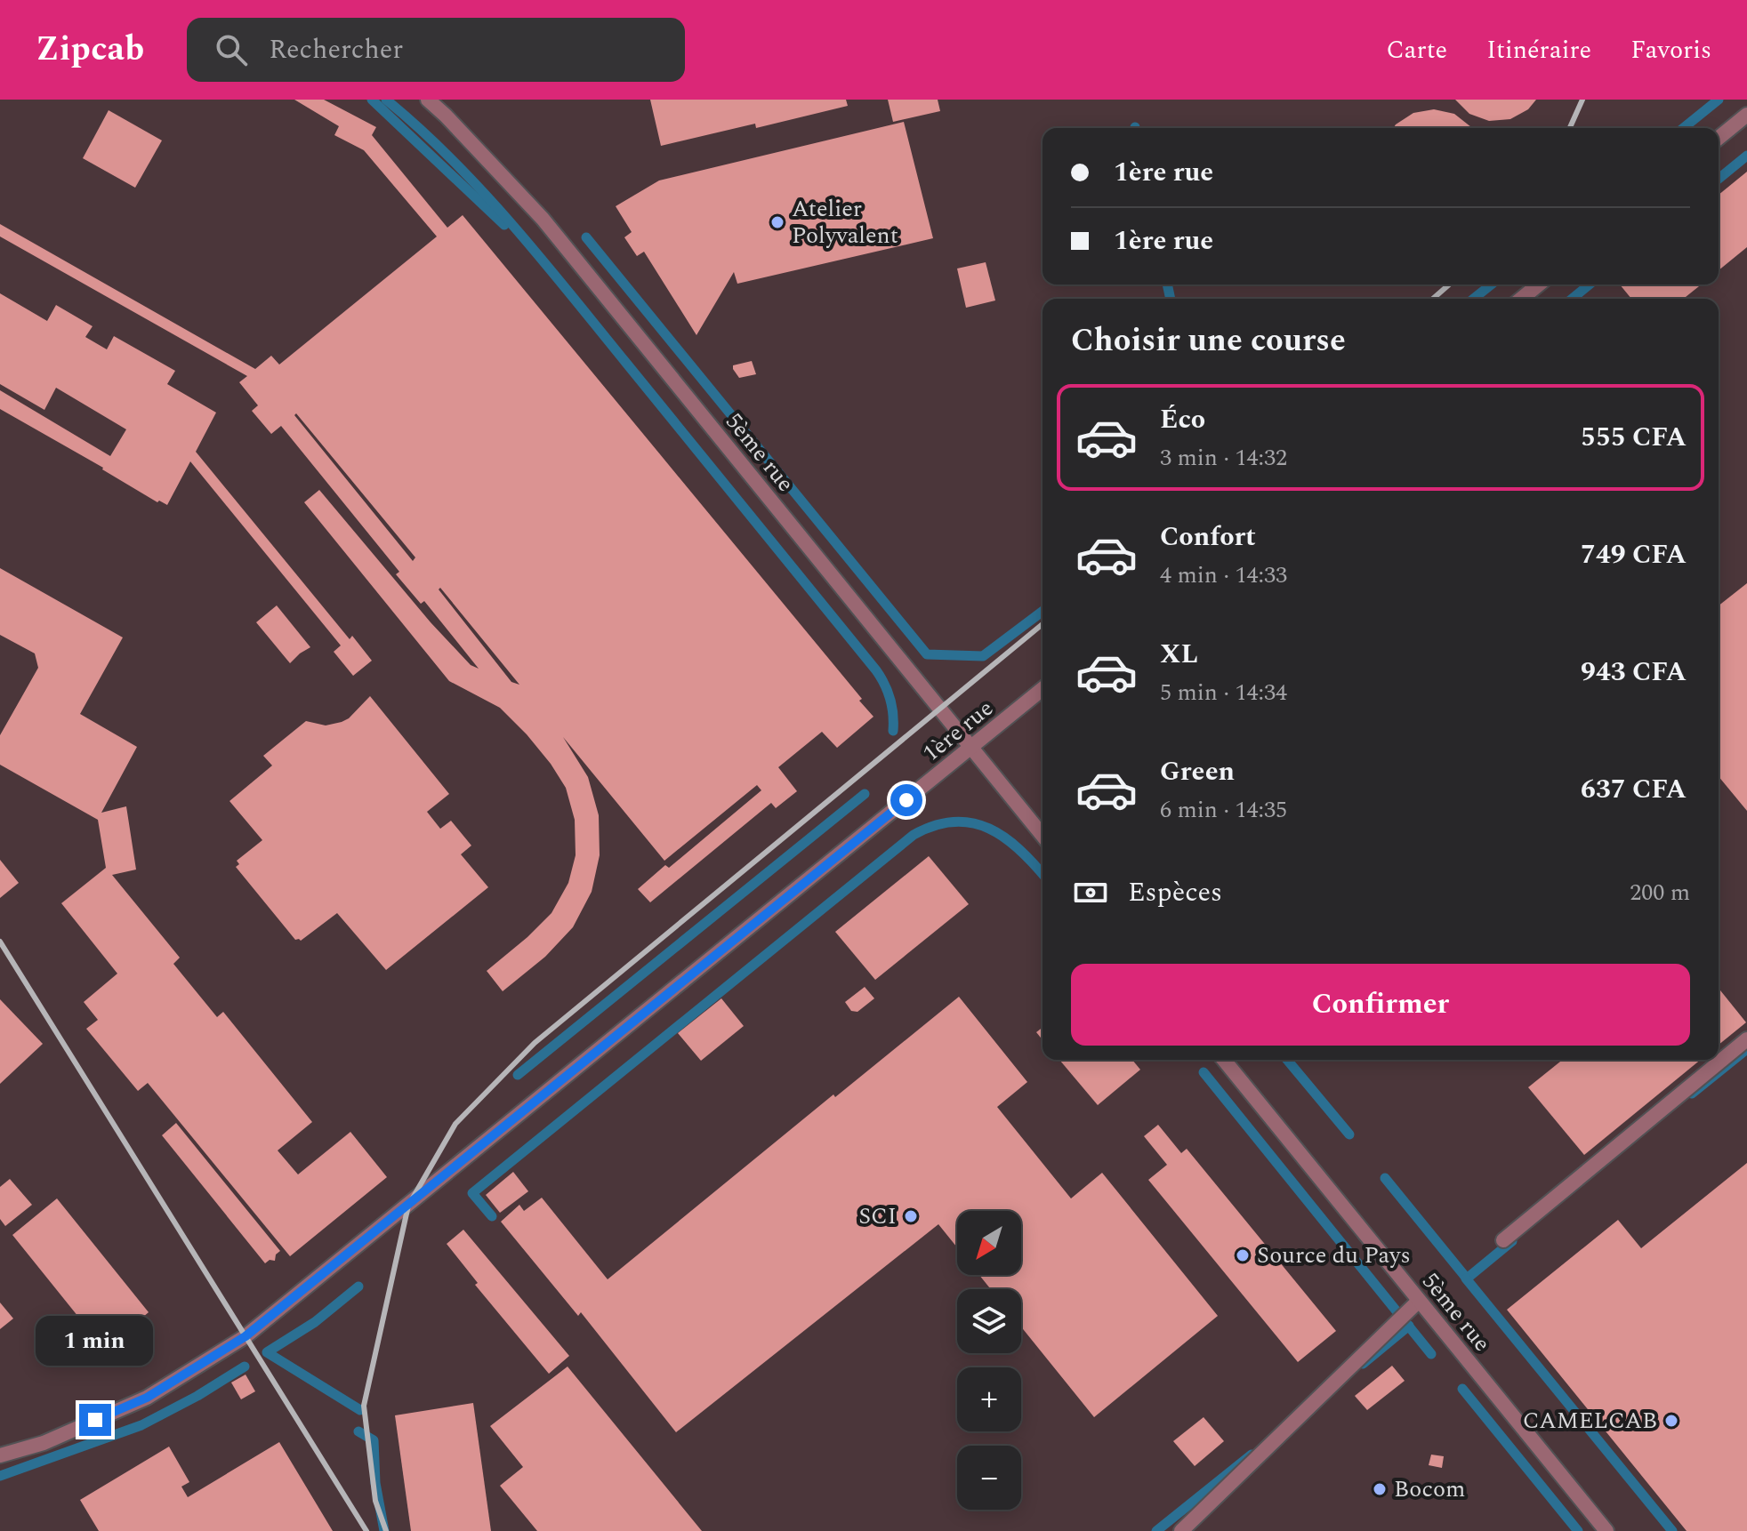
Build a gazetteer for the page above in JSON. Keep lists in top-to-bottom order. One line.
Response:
{"streets":{"street":["5ème rue","1ère rue"]},"crossings":[["5ème rue","1ère rue"]],"places":["Atelier Polyvalent","SCI","Source du Pays","CAMELCAB","Bocom"],"north":"bottom left","page":{"header":"Zipcab","search":"Rechercher","nav":["Carte","Itinéraire","Favoris"],"banner":["1ère rue","1ère rue"],"heading":"Choisir une course","list":[{"name":"Éco","note":"3 min · 14:32","value":"555 CFA"},{"name":"Confort","note":"4 min · 14:33","value":"749 CFA"},{"name":"XL","note":"5 min · 14:34","value":"943 CFA"},{"name":"Green","note":"6 min · 14:35","value":"637 CFA"}],"pay":["Espèces","200 m"],"buttons":"Confirmer","map_buttons":["+","−"],"bubble":"1 min"}}
